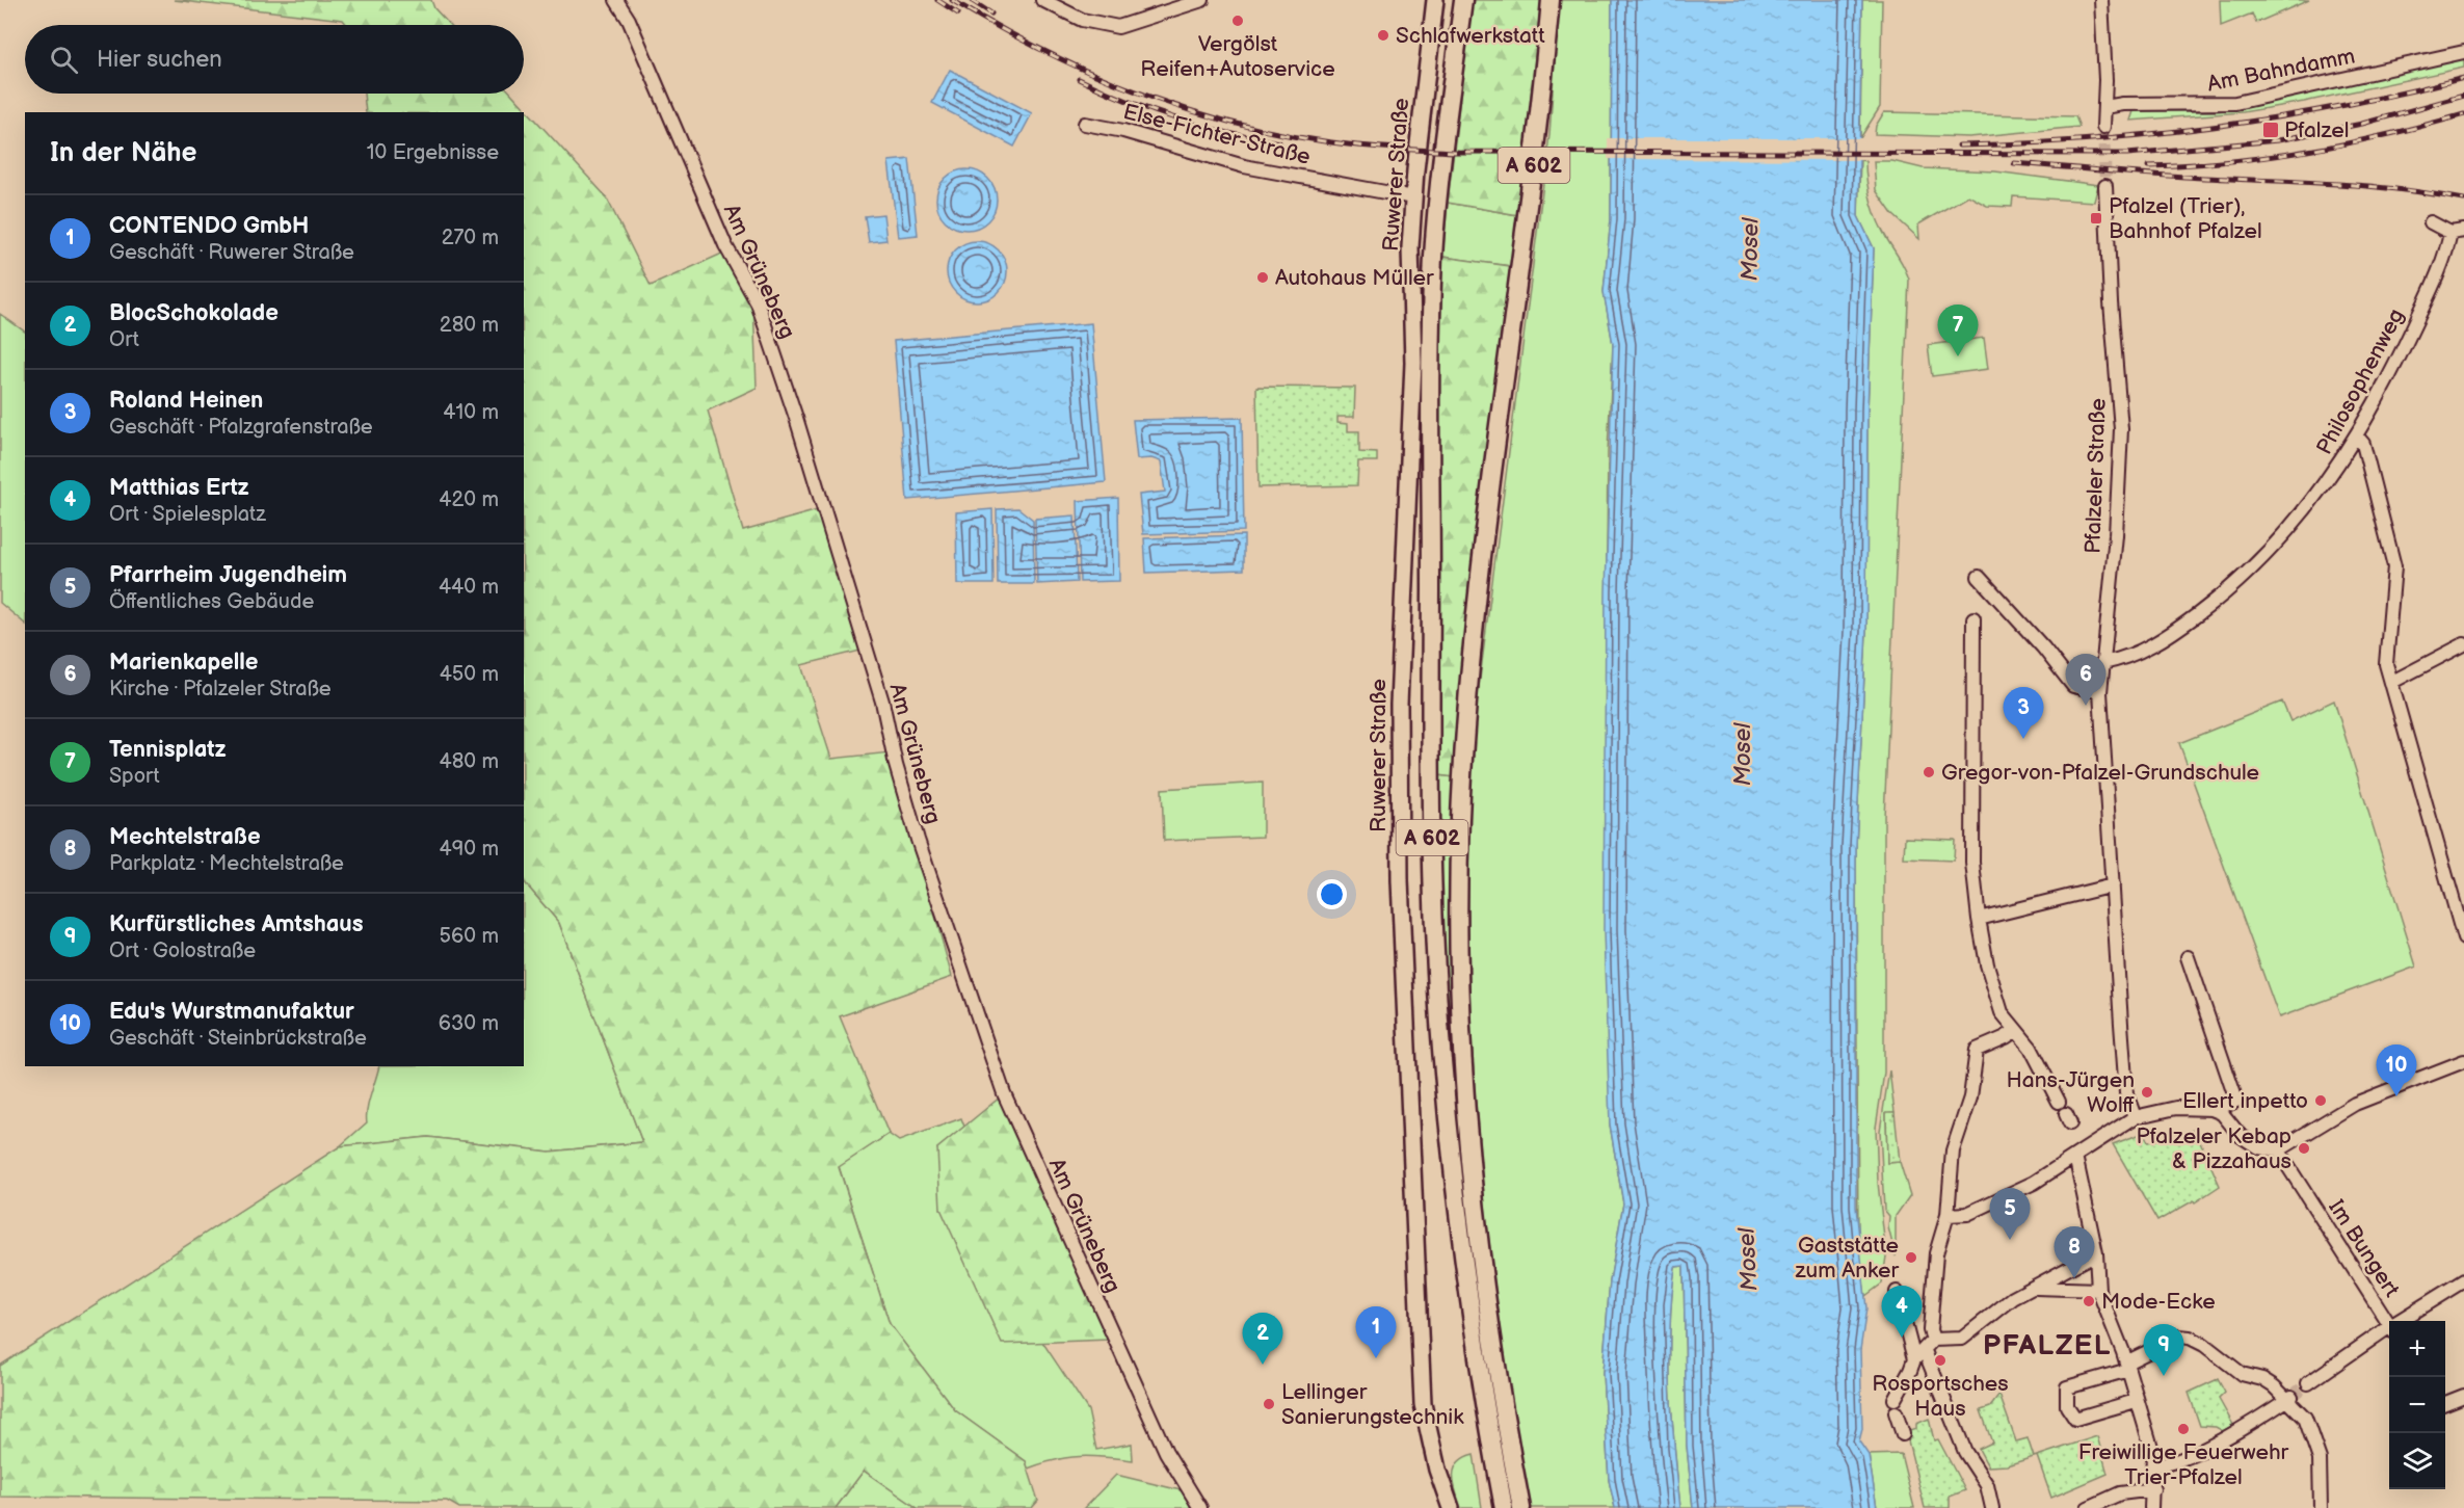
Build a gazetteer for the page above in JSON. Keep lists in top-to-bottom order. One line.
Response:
{"streets":{"highway":["A 602"],"main road":["Ruwerer Straße"],"street":["Am Bahndamm","Else-Fichter-Straße","Am Grüneberg","Philosophenweg","Pfalzeler Straße","Im Bungert"]},"crossings":[["Else-Fichter-Straße","Ruwerer Straße"],["Philosophenweg","Pfalzeler Straße"]],"districts":["PFALZEL"],"water":["Mosel"],"places":{"other":["Vergölst Reifen+Autoservice","Schlafwerkstatt","Autohaus Müller","Gregor-von-Pfalzel-Grundschule","Hans-Jürgen Wolff","Ellert inpetto","Pfalzeler Kebap & Pizzahaus","Gaststätte zum Anker","Mode-Ecke","Rosportsches Haus","Lellinger Sanierungstechnik","Freiwillige Feuerwehr Trier-Pfalzel"],"transit":["Pfalzel","Pfalzel (Trier), Bahnhof Pfalzel"]},"page":{"search":"Hier suchen","heading":["In der Nähe","10 Ergebnisse"],"list":[{"mark":"1","name":"CONTENDO GmbH","note":"Geschäft · Ruwerer Straße","value":"270 m"},{"mark":"2","name":"BlocSchokolade","note":"Ort","value":"280 m"},{"mark":"3","name":"Roland Heinen","note":"Geschäft · Pfalzgrafenstraße","value":"410 m"},{"mark":"4","name":"Matthias Ertz","note":"Ort · Spielesplatz","value":"420 m"},{"mark":"5","name":"Pfarrheim Jugendheim","note":"Öffentliches Gebäude","value":"440 m"},{"mark":"6","name":"Marienkapelle","note":"Kirche · Pfalzeler Straße","value":"450 m"},{"mark":"7","name":"Tennisplatz","note":"Sport","value":"480 m"},{"mark":"8","name":"Mechtelstraße","note":"Parkplatz · Mechtelstraße","value":"490 m"},{"mark":"9","name":"Kurfürstliches Amtshaus","note":"Ort · Golostraße","value":"560 m"},{"mark":"10","name":"Edu's Wurstmanufaktur","note":"Geschäft · Steinbrückstraße","value":"630 m"}],"pins":["7","6","3","10","5","8","4","1","2","9"],"map_buttons":["+","−"]}}
